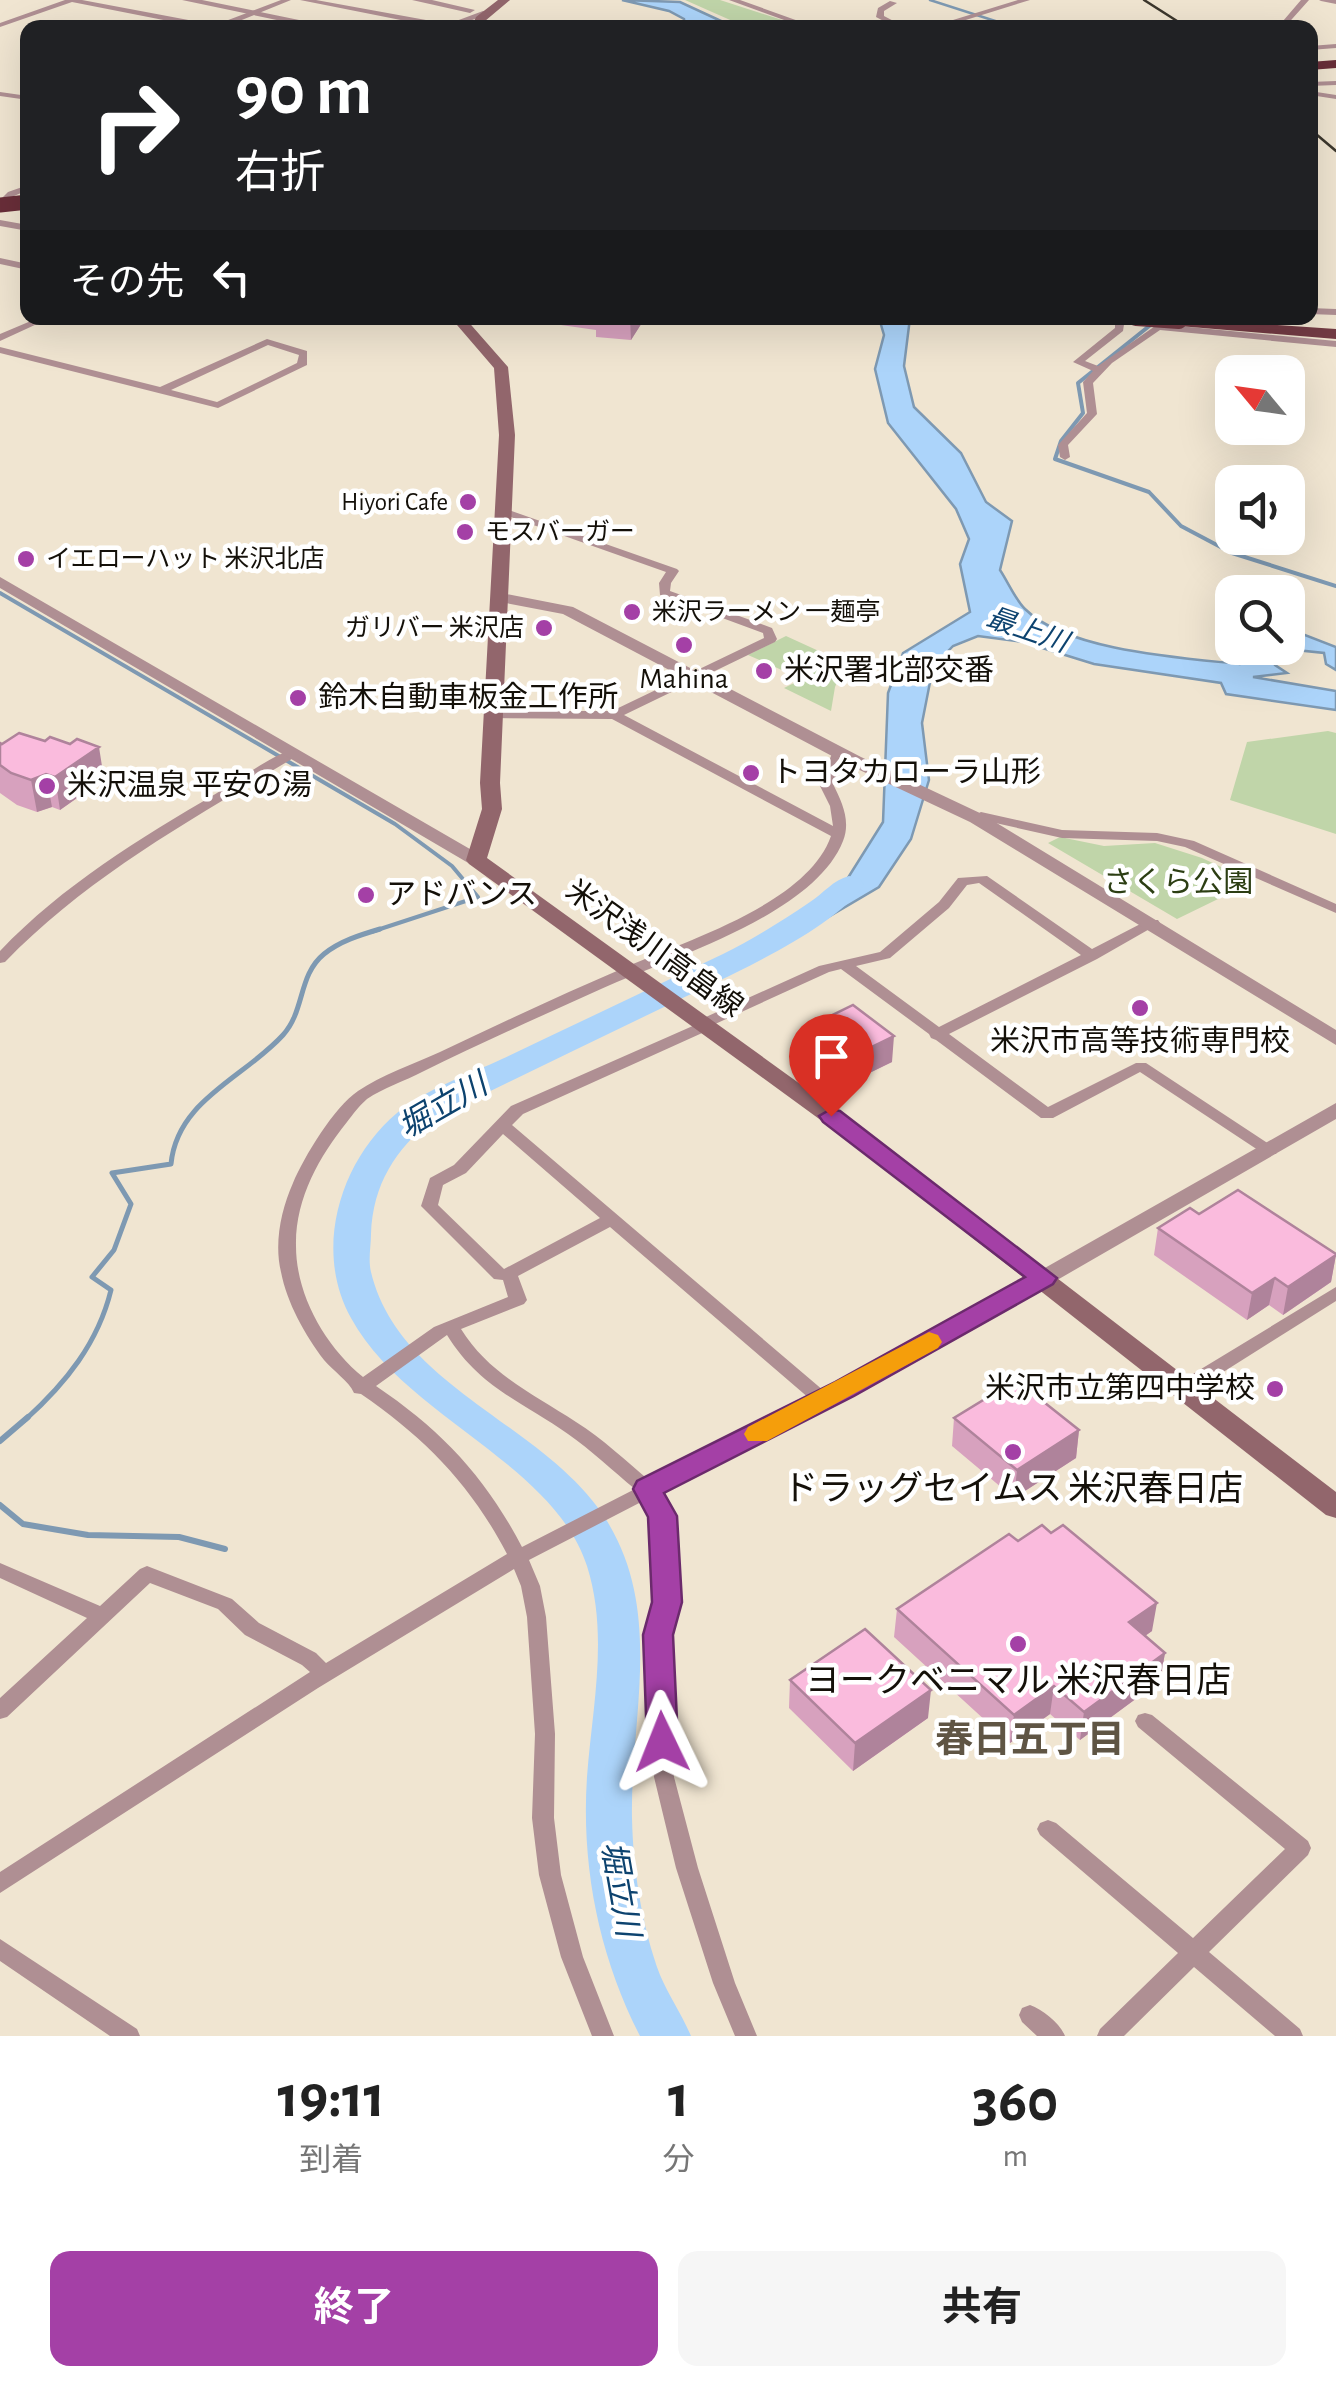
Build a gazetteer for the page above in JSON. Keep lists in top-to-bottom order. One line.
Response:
{"streets":{"main road":["米沢浅川高畠線"]},"districts":["春日五丁目"],"water":["最上川","堀立川"],"parks":["さくら公園"],"places":["Hiyori Cafe","モスバーガー","イエローハット 米沢北店","米沢ラーメン 一麺亭","ガリバー 米沢店","Mahina","米沢署北部交番","鈴木自動車板金工作所","トヨタカローラ山形","米沢温泉 平安の湯","アドバンス","米沢市高等技術専門校","米沢市立第四中学校","ドラッグセイムス 米沢春日店","ヨークベニマル 米沢春日店"],"north":"top left","page":{"turn":["90 m","右折"],"then":"その先","eta":["19:11","到着","1","分","360","m"],"buttons":["終了","共有"]}}
